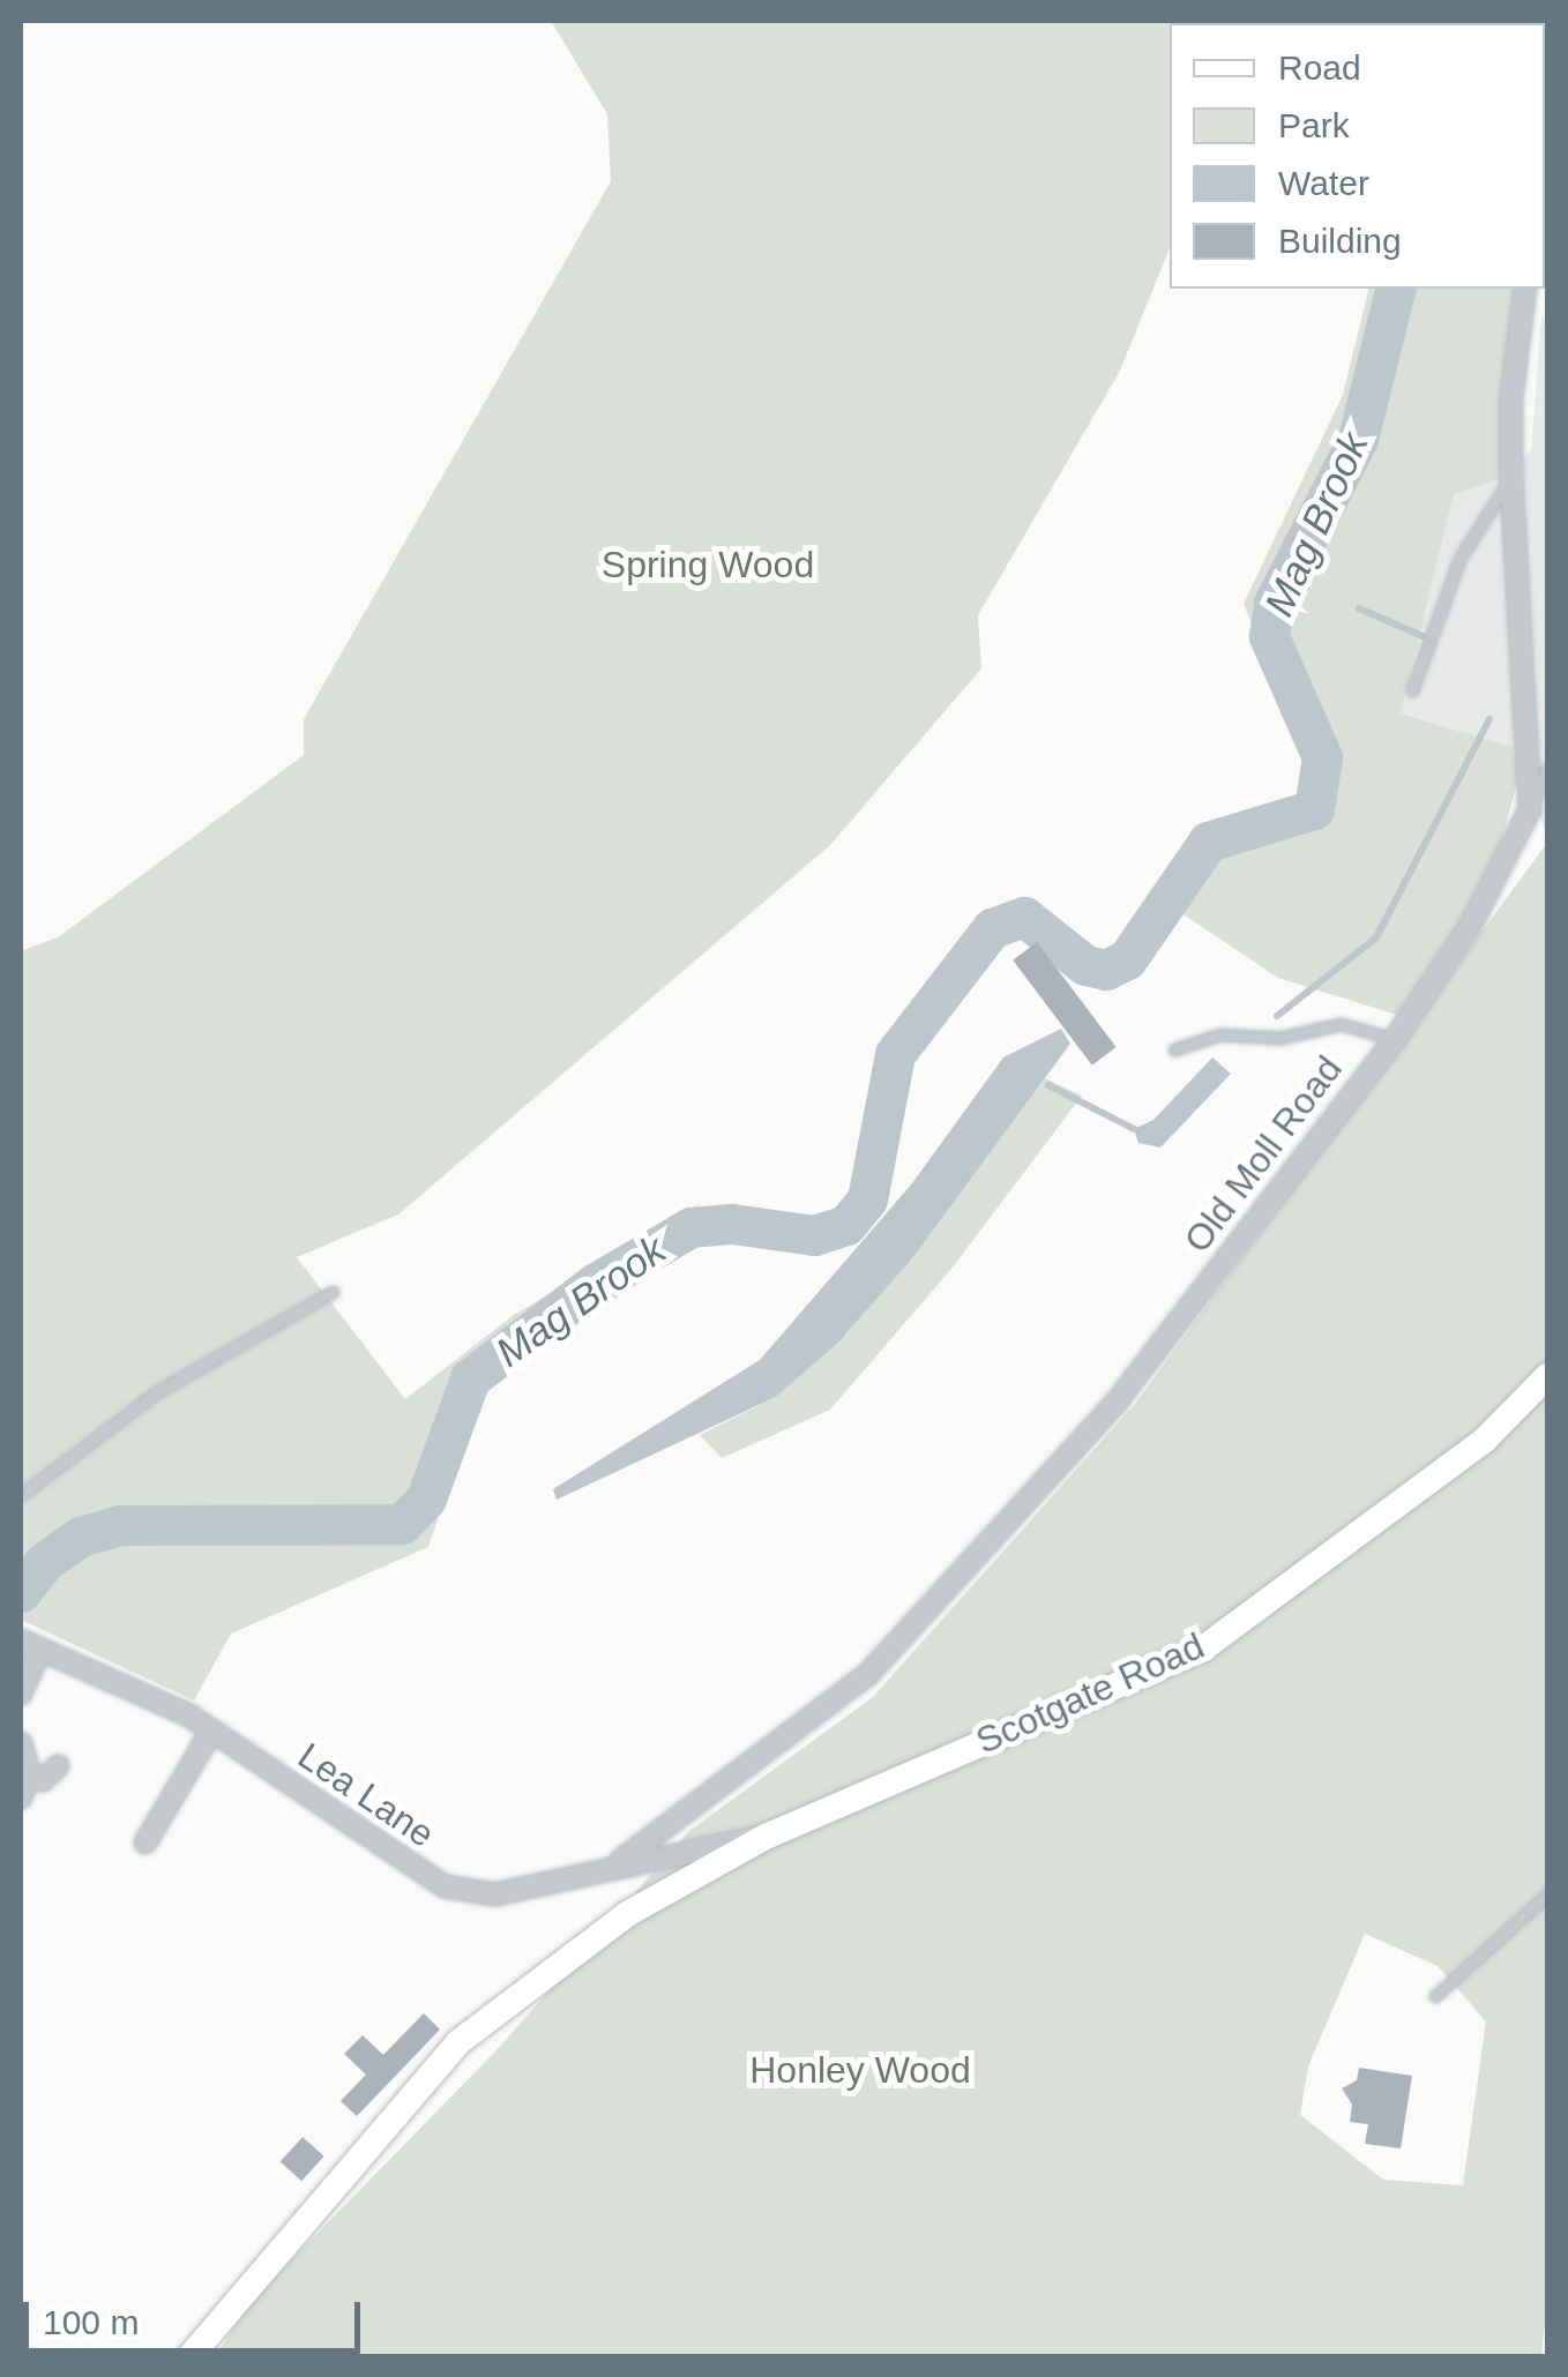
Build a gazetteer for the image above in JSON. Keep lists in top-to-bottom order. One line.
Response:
{"streets":{"street":["Old Moll Road","Scotgate Road","Lea Lane"]},"crossings":[["Old Moll Road","Lea Lane"],["Scotgate Road","Lea Lane"]],"water":["Mag Brook"],"parks":["Spring Wood","Honley Wood"],"legend":["Road","Park","Water","Building"],"scale_bar":"100 m"}
